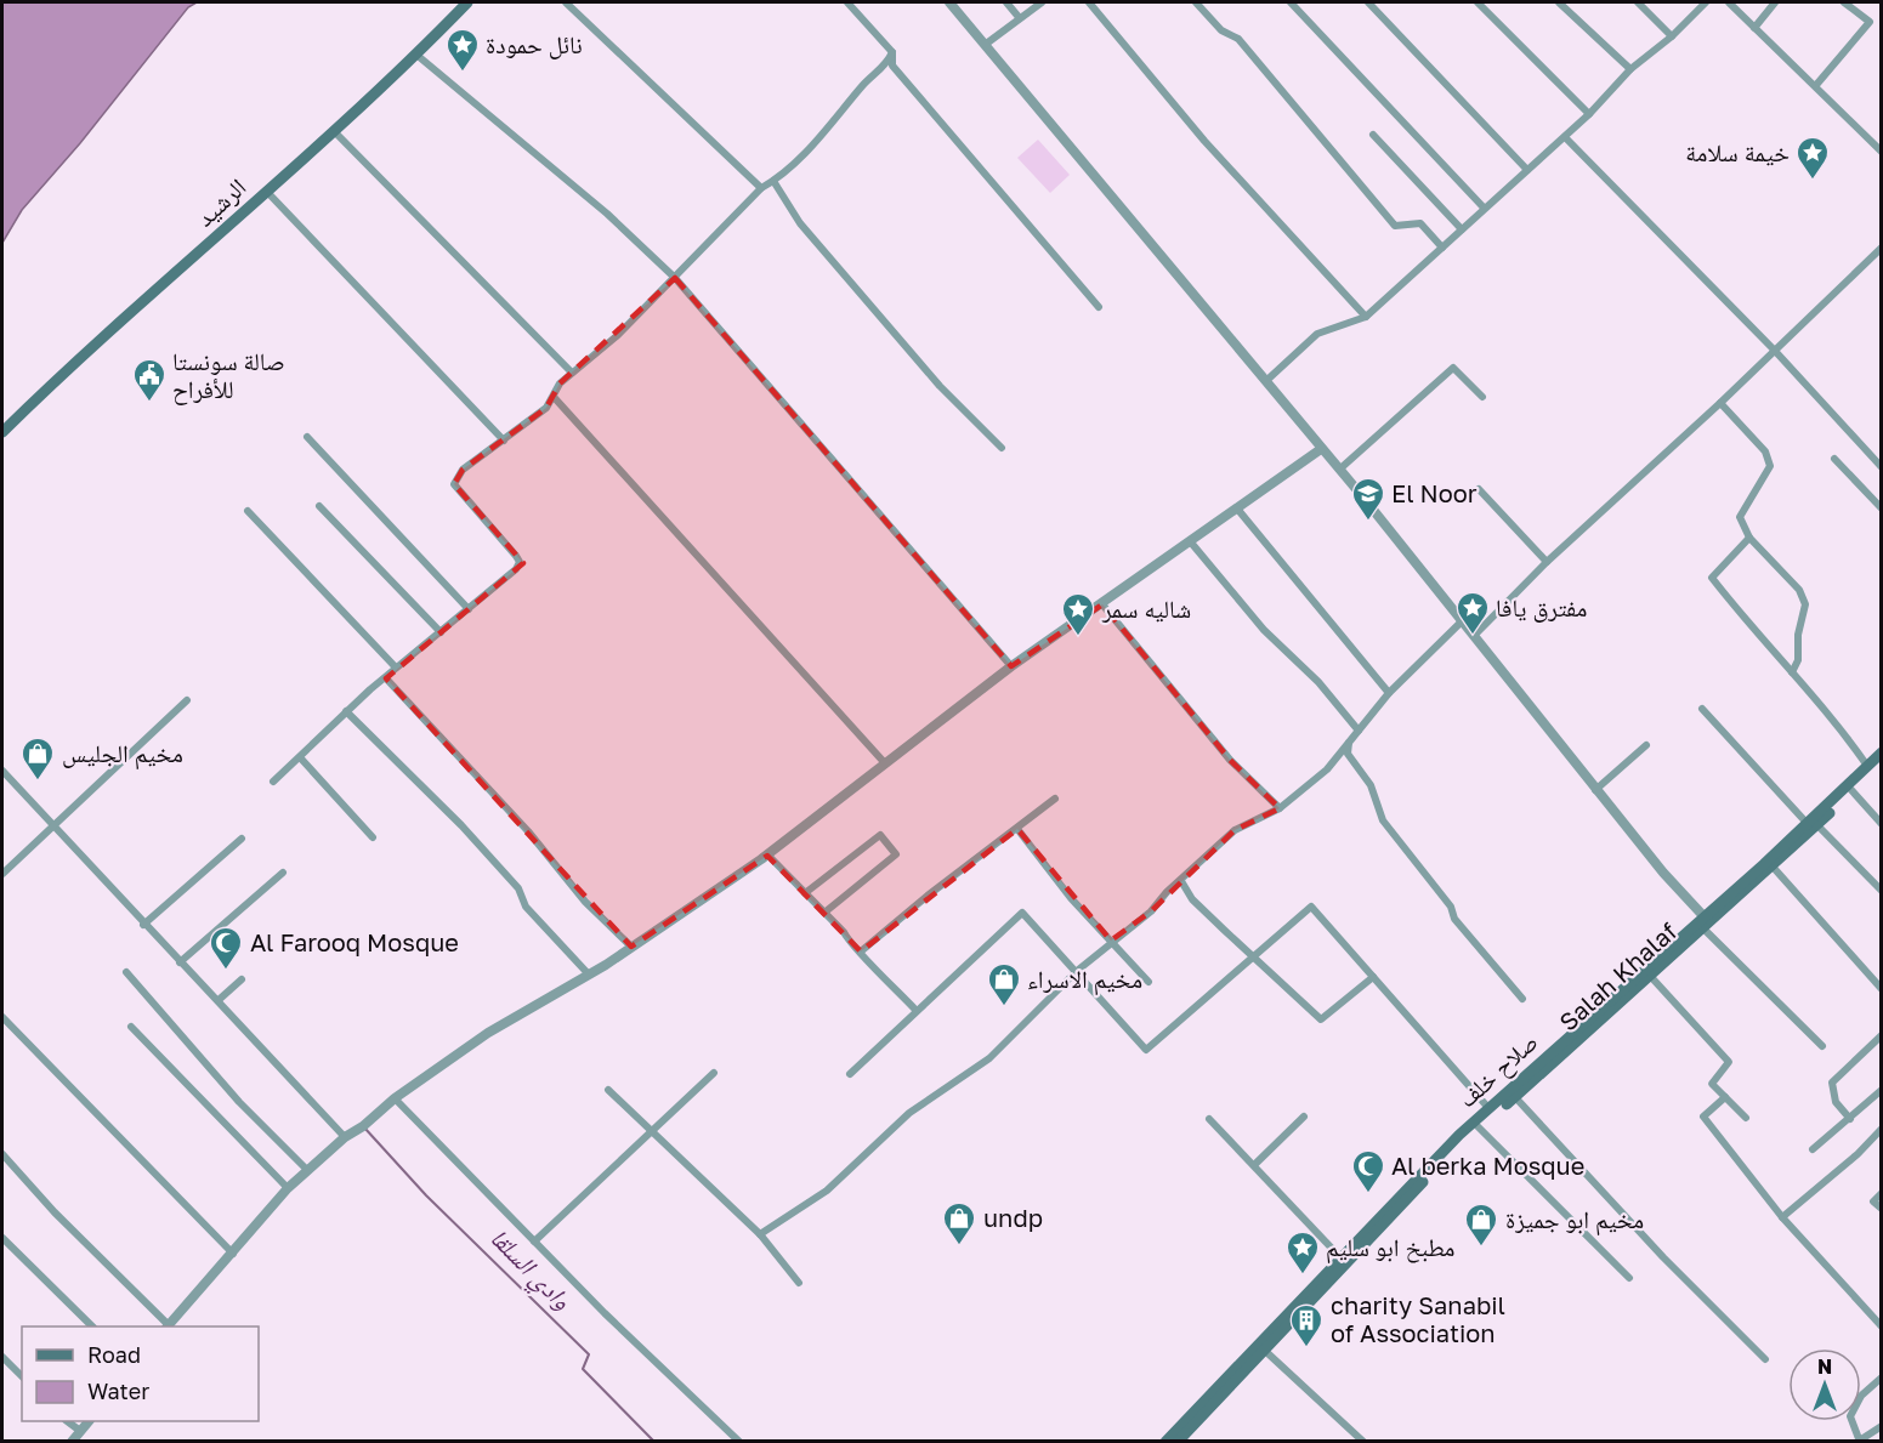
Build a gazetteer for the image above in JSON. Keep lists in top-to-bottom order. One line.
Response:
{"streets":{"main road":["الرشيد","Salah Khalaf","صلاح خلف"]},"crossings":[["Salah Khalaf","صلاح خلف"]],"water":["وادي السلقا"],"places":{"place":["نائل حمودة","خيمة سلامة","مفترق يافا","شاليه سمر","مطبخ ابو سليم"],"public building":["صالة سونستا للأفراح"],"school or university":["El Noor"],"shop":["مخيم الجليس","مخيم الاسراء","undp","مخيم ابو جميزة"],"mosque":["Al Farooq Mosque","Al berka Mosque"],"building":["charity Sanabil of Association"]},"legend":["Road","Water"],"north":"top"}
